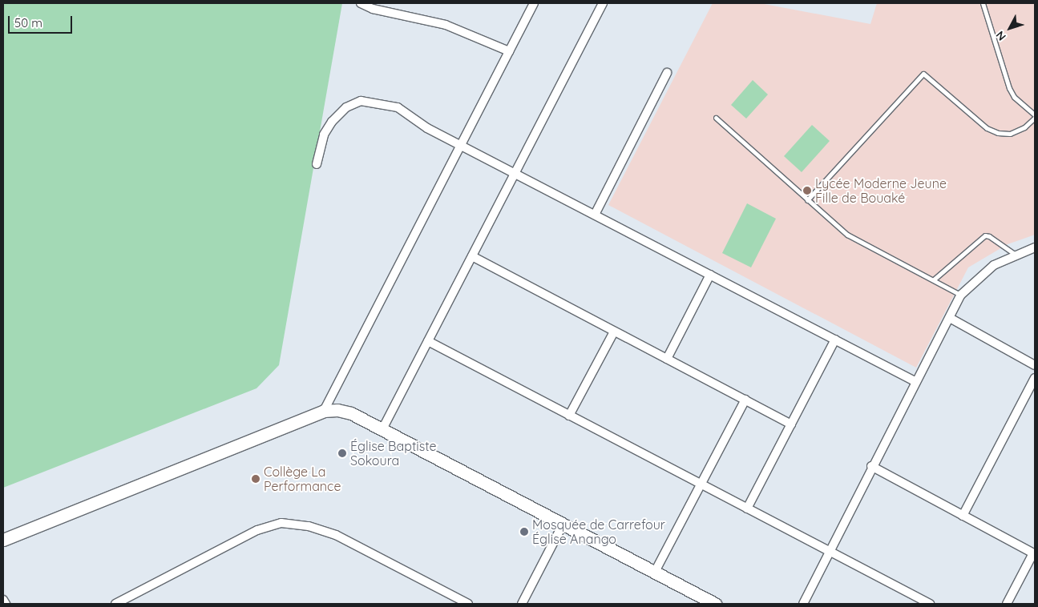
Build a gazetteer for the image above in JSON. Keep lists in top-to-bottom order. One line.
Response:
{"places":["Lycée Moderne Jeune Fille de Bouaké","Église Baptiste Sokoura","Collège La Performance","Mosquée de Carrefour Église Anango"],"scale_bar":"50 m","north":"bottom left"}
